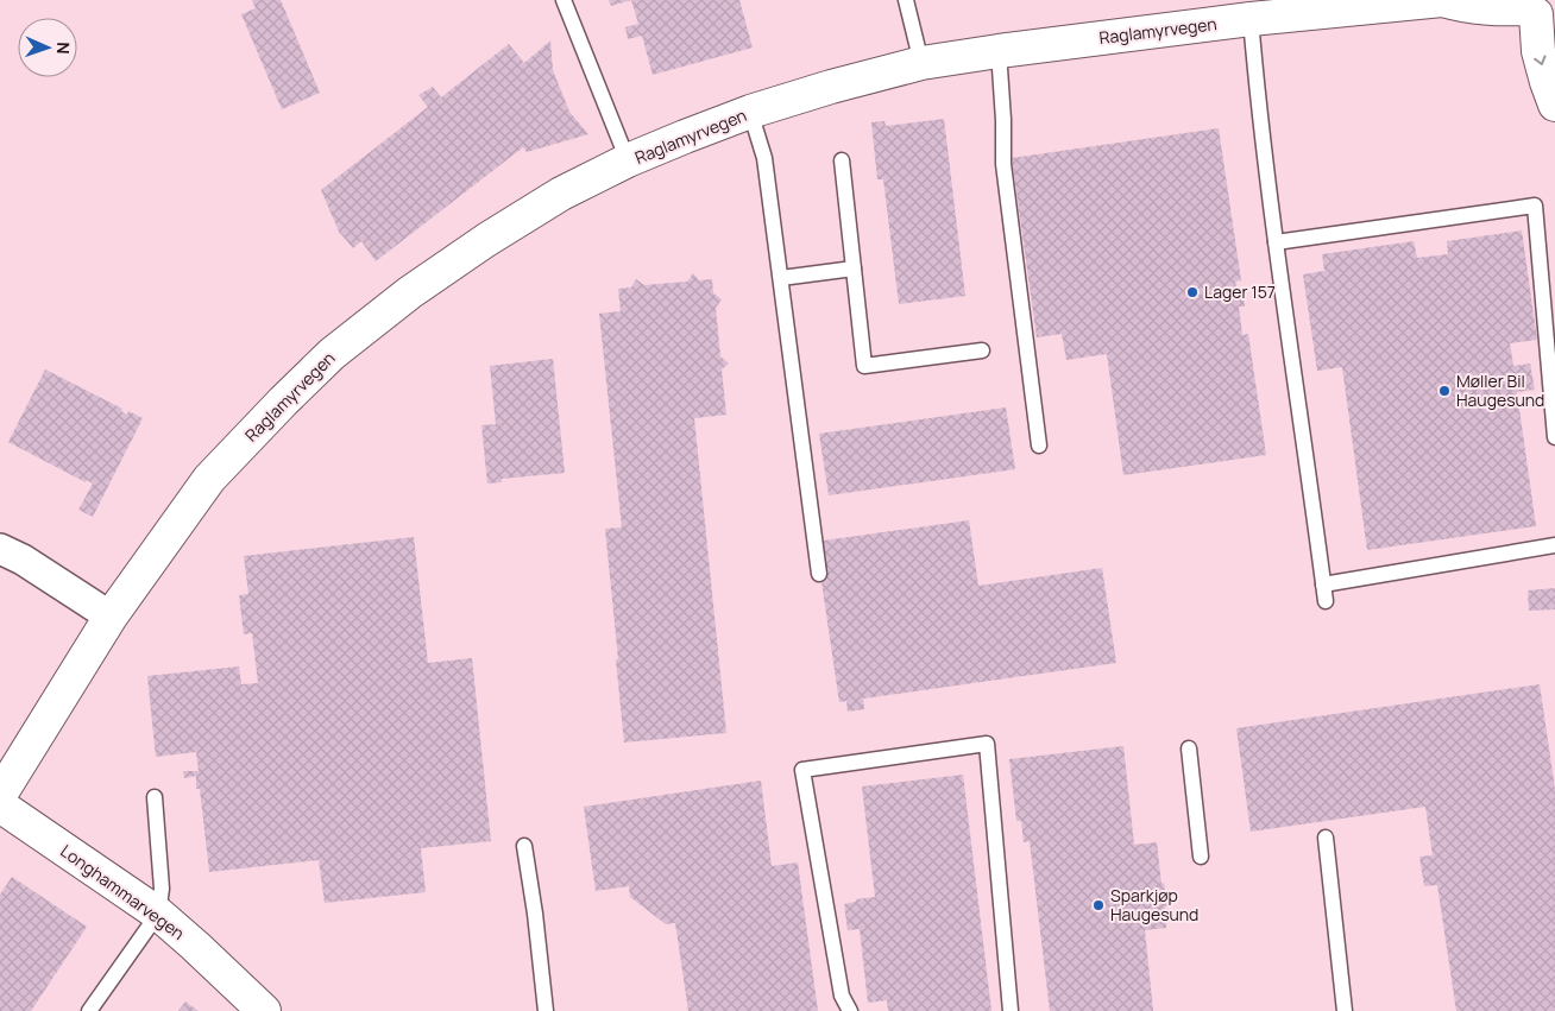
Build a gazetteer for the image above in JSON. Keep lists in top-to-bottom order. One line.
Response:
{"streets":{"street":["Raglamyrvegen","Longhammarvegen"]},"places":["Lager 157","Møller Bil Haugesund","Sparkjøp Haugesund"],"north":"right"}
